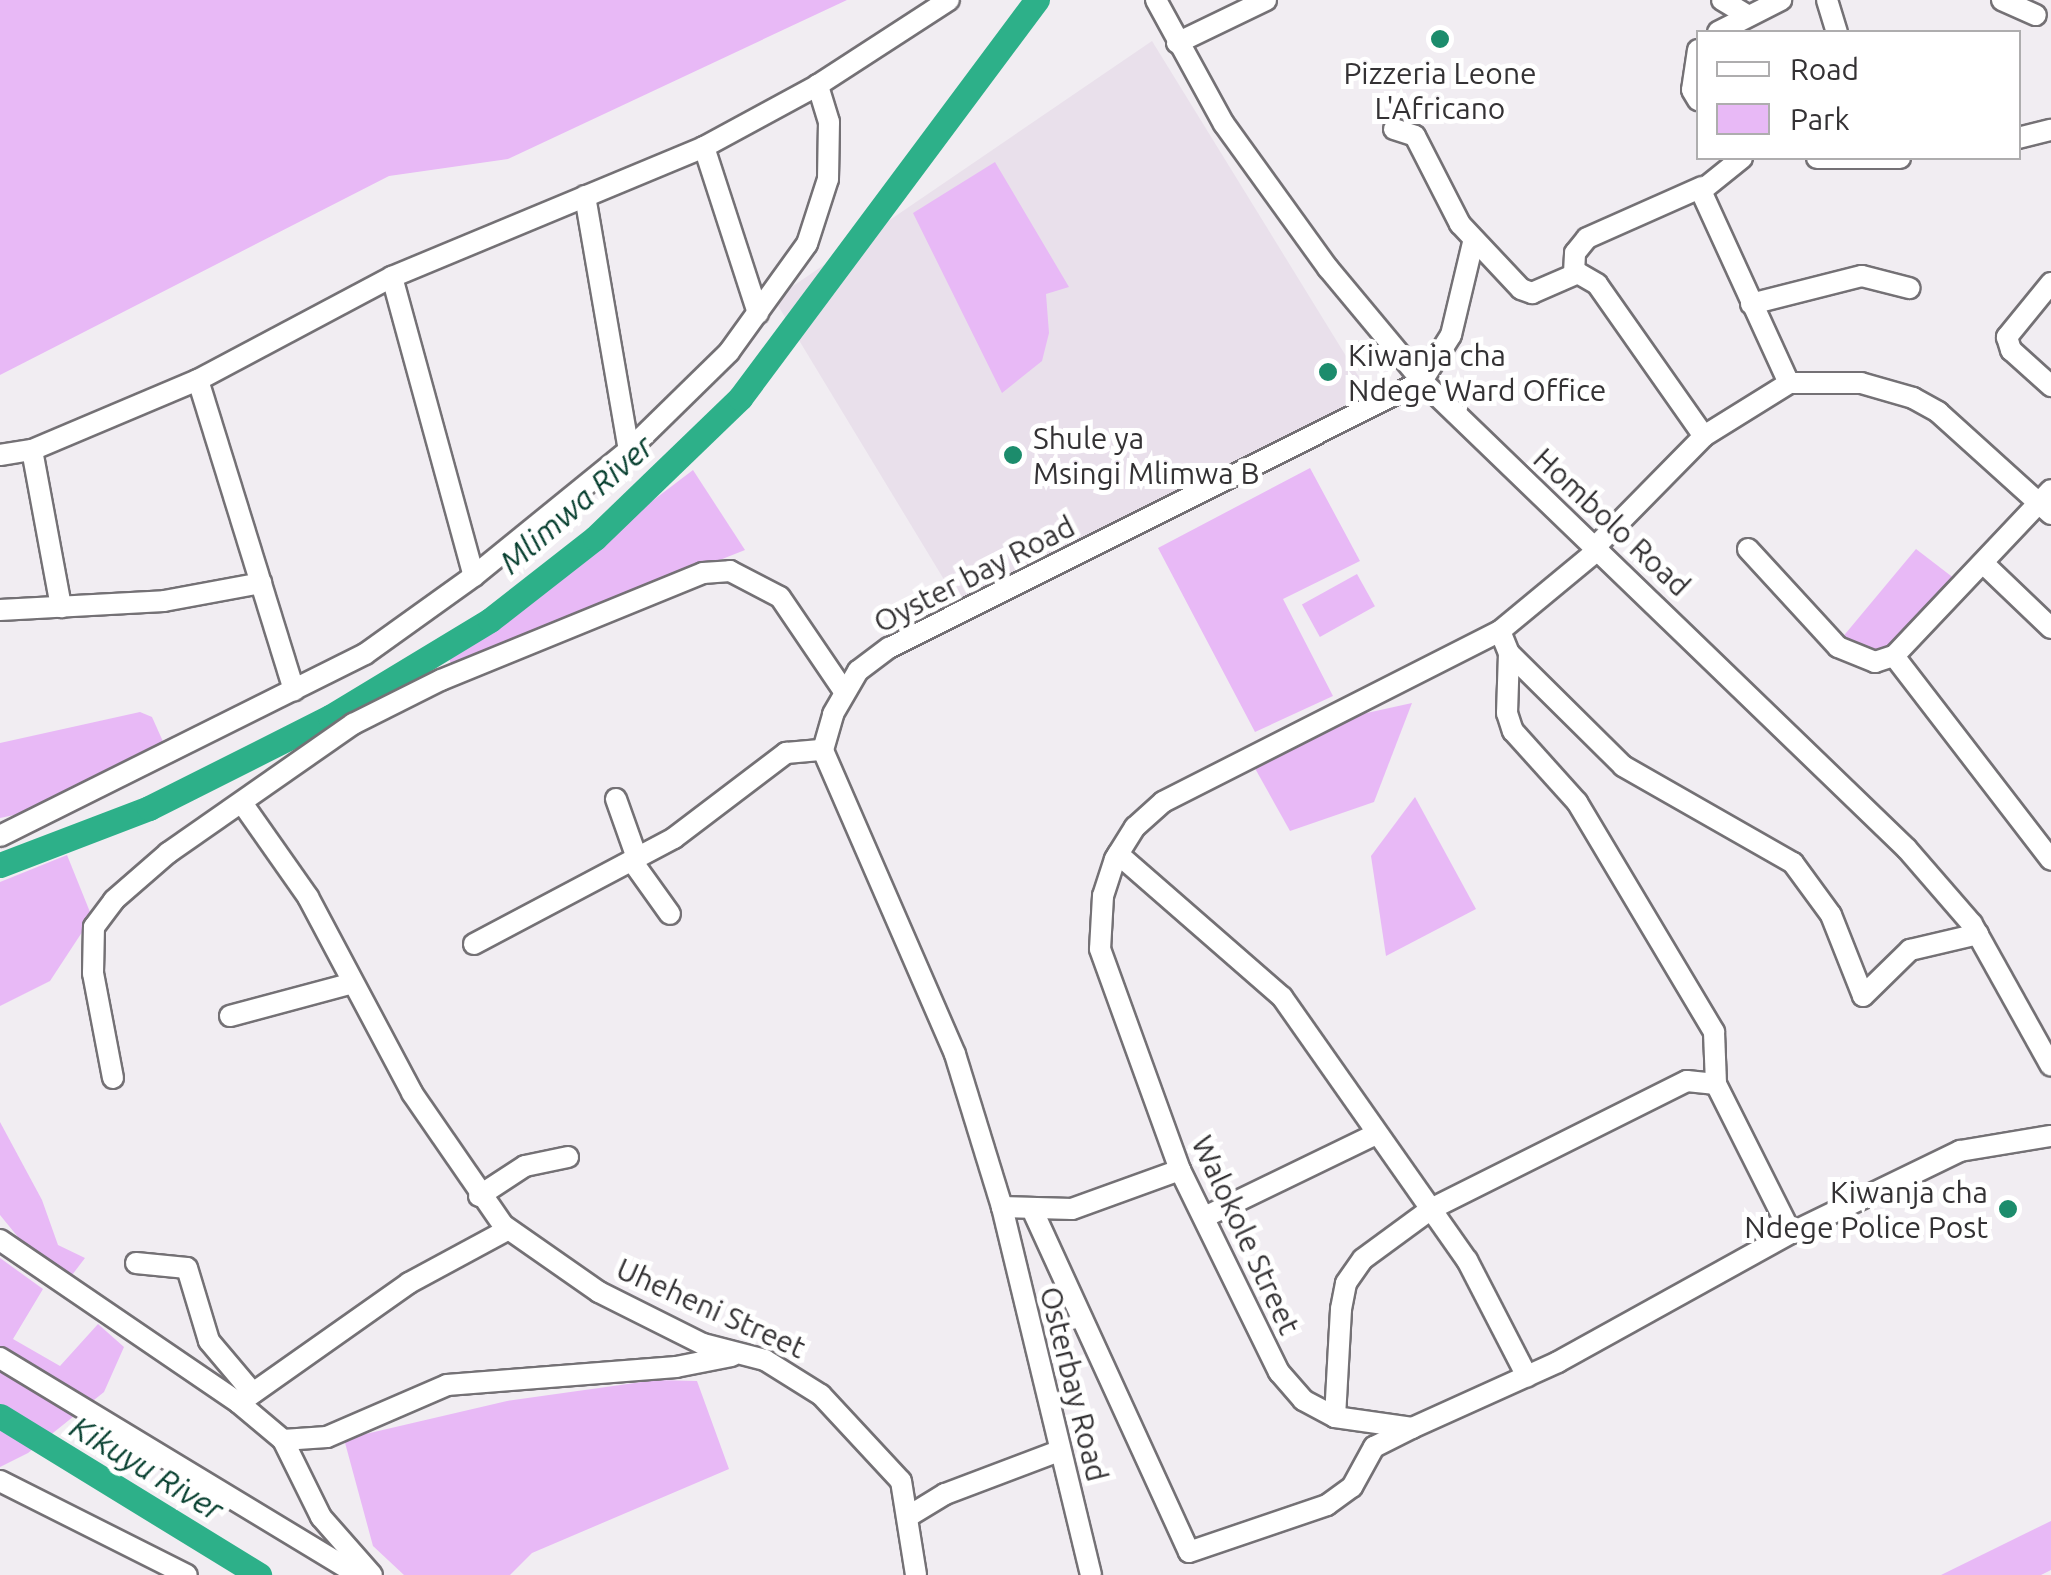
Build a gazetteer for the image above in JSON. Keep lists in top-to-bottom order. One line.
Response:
{"streets":{"street":["Hombolo Road","Oyster bay Road","Walokole Street","Uheheni Street","Osterbay Road"]},"crossings":[["Hombolo Road","Oyster bay Road"],["Hombolo Road","Walokole Street"]],"water":["Mlimwa River","Kikuyu River"],"places":["Pizzeria Leone L'Africano","Kiwanja cha Ndege Ward Office","Shule ya Msingi Mlimwa B","Kiwanja cha Ndege Police Post"],"legend":["Road","Park"]}
